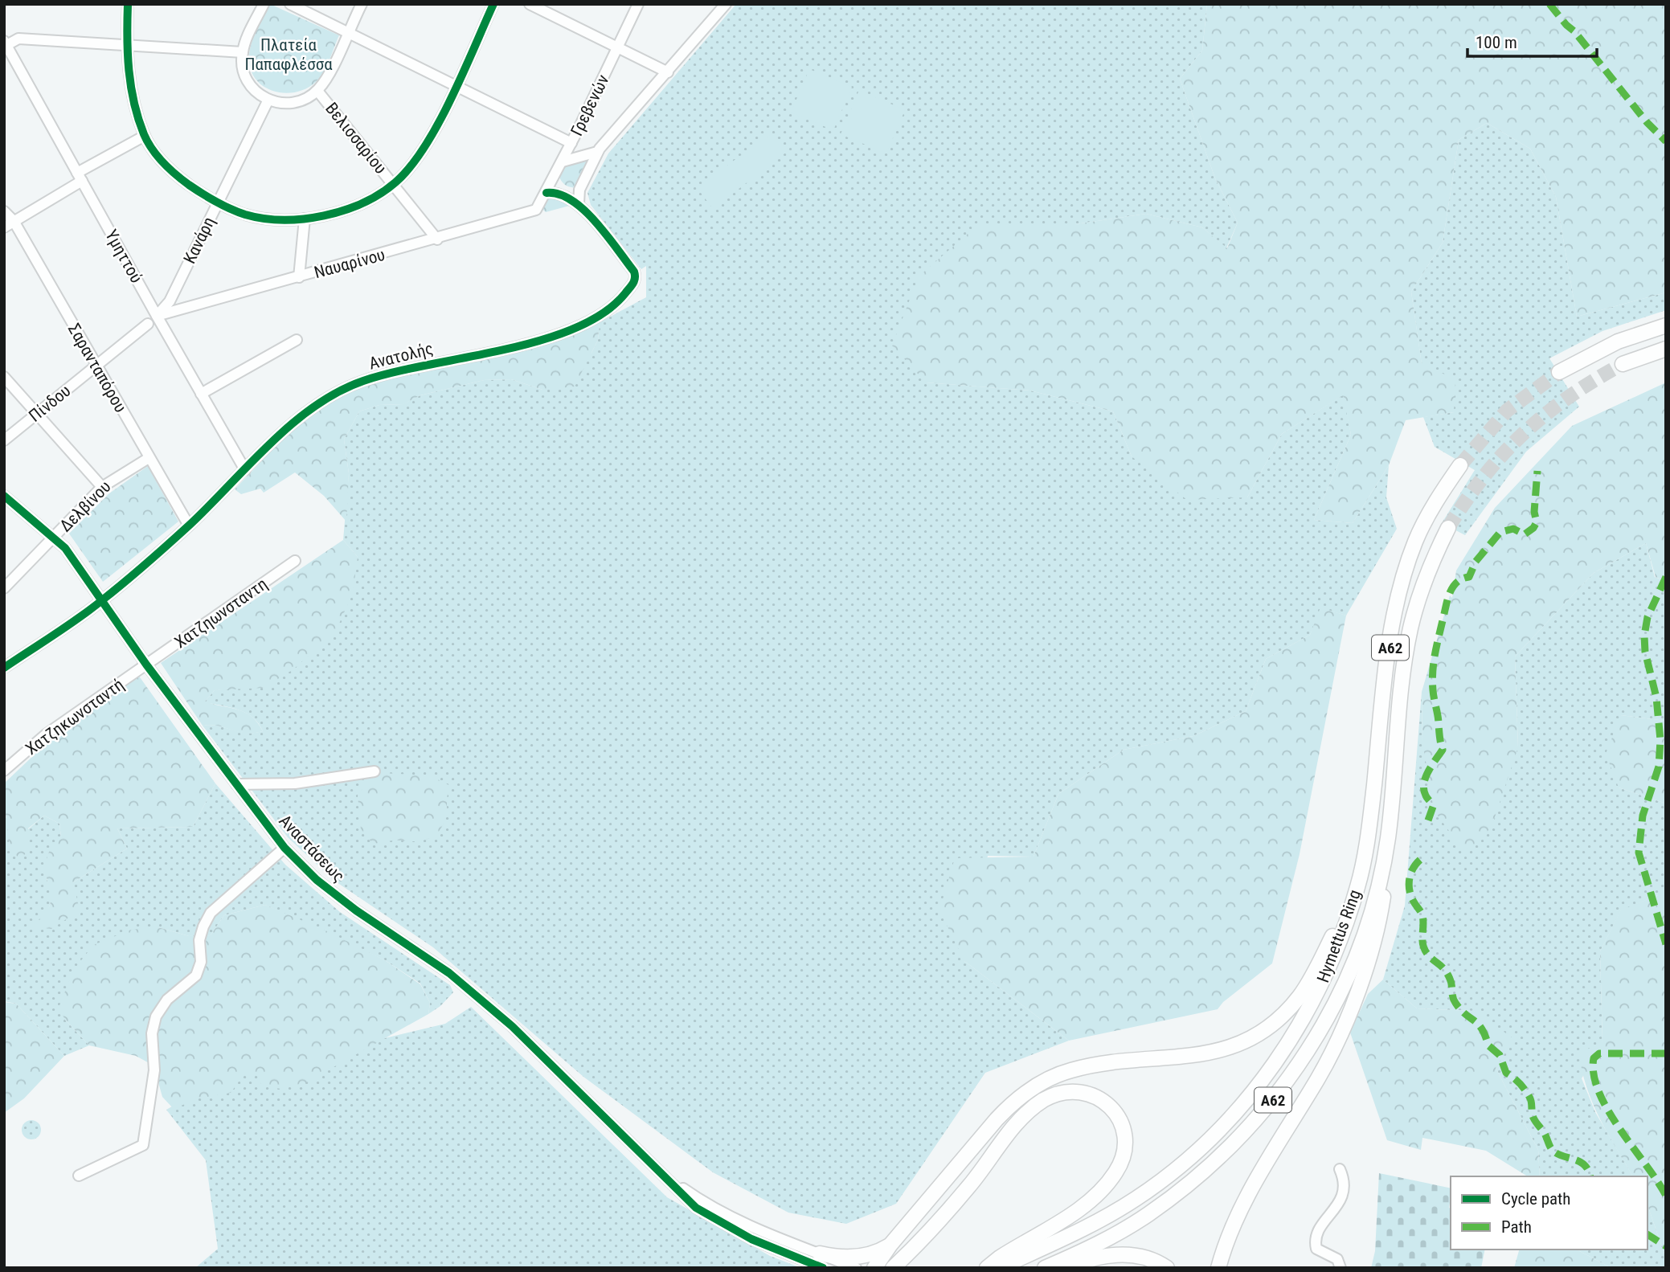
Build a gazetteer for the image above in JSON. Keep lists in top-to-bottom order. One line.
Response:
{"streets":{"highway":["Α62","Hymettus Ring"],"street":["Γρεβενών","Βελισσαρίου","Κανάρη","Υμηττού","Ναυαρίνου","Ανατολής","Σαρανταπόρου","Πίνδου","Δελβίνου","Χατζηωνσταντη","Χατζηκωνσταντή","Αναστάσεως"]},"crossings":[["Γρεβενών","Ναυαρίνου"],["Γρεβενών","Ανατολής"],["Βελισσαρίου","Ναυαρίνου"],["Κανάρη","Υμηττού"],["Κανάρη","Ναυαρίνου"],["Υμηττού","Ναυαρίνου"],["Υμηττού","Ανατολής"],["Ανατολής","Σαρανταπόρου"],["Ανατολής","Αναστάσεως"],["Σαρανταπόρου","Πίνδου"],["Σαρανταπόρου","Δελβίνου"],["Δελβίνου","Αναστάσεως"],["Χατζηωνσταντη","Χατζηκωνσταντή"],["Χατζηωνσταντη","Αναστάσεως"],["Χατζηκωνσταντή","Αναστάσεως"]],"parks":["Πλατεία Παπαφλέσσα"],"legend":["Cycle path","Path"],"scale_bar":"100 m"}
